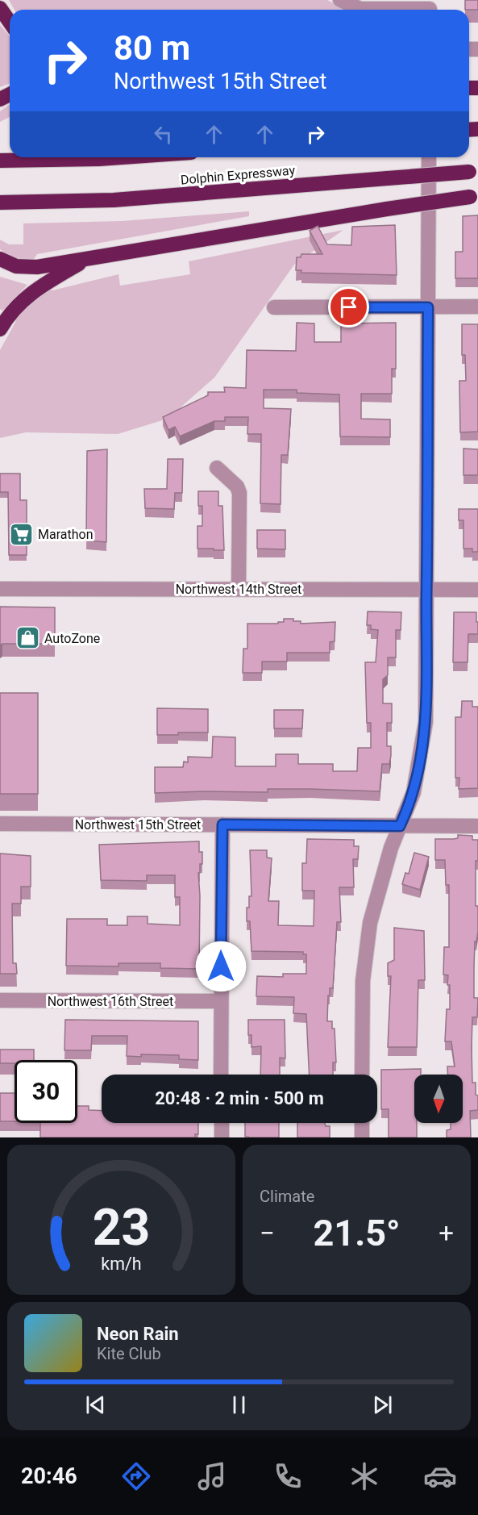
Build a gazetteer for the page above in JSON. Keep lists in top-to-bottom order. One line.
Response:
{"streets":{"highway":["Dolphin Expressway"],"street":["Northwest 14th Street","Northwest 15th Street","Northwest 16th Street"]},"places":{"supermarket":["Marathon"],"shop":["AutoZone"]},"north":"bottom","page":{"turn":["80 m","Northwest 15th Street"],"limit":"30","trip":"20:48 · 2 min · 500 m","tile":"Climate","heat":["−","21.5°","+"],"song":["Neon Rain","Kite Club"],"tabs":"20:46","gauge":["23","km/h"]}}
